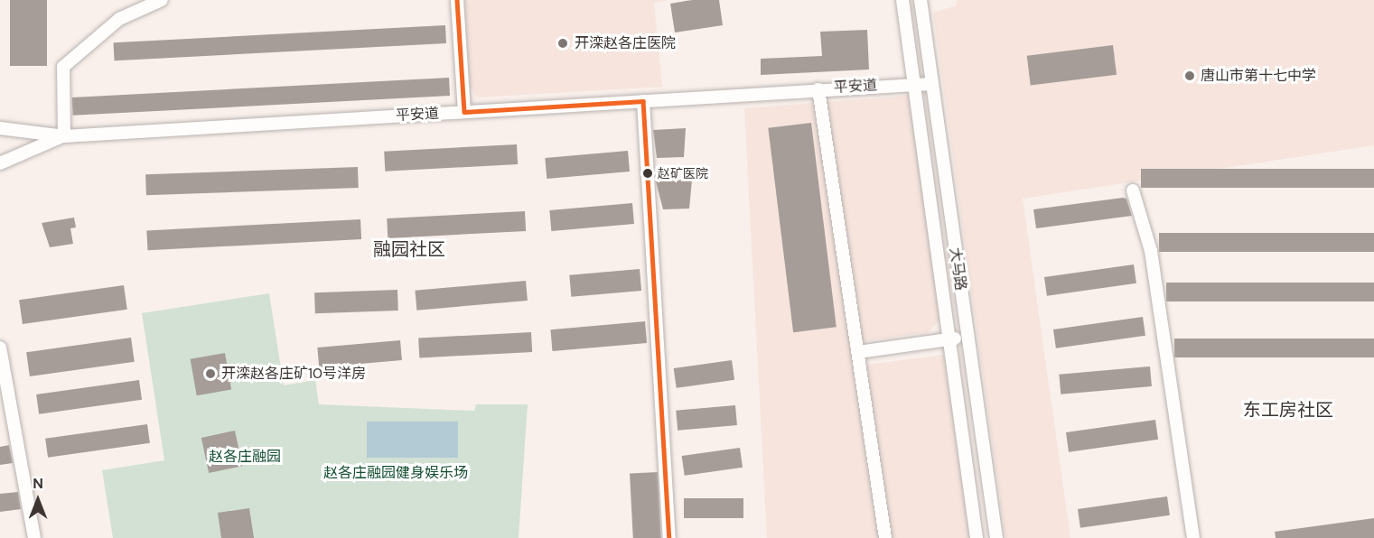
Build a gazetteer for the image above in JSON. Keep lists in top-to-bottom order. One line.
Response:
{"streets":{"street":["平安道","大马路"]},"crossings":[["平安道","大马路"]],"districts":["融园社区","东工房社区"],"parks":["赵各庄融园","赵各庄融园健身娱乐场"],"places":["开滦赵各庄医院","唐山市第十七中学","赵矿医院","开滦赵各庄矿10号洋房"],"north":"top"}
